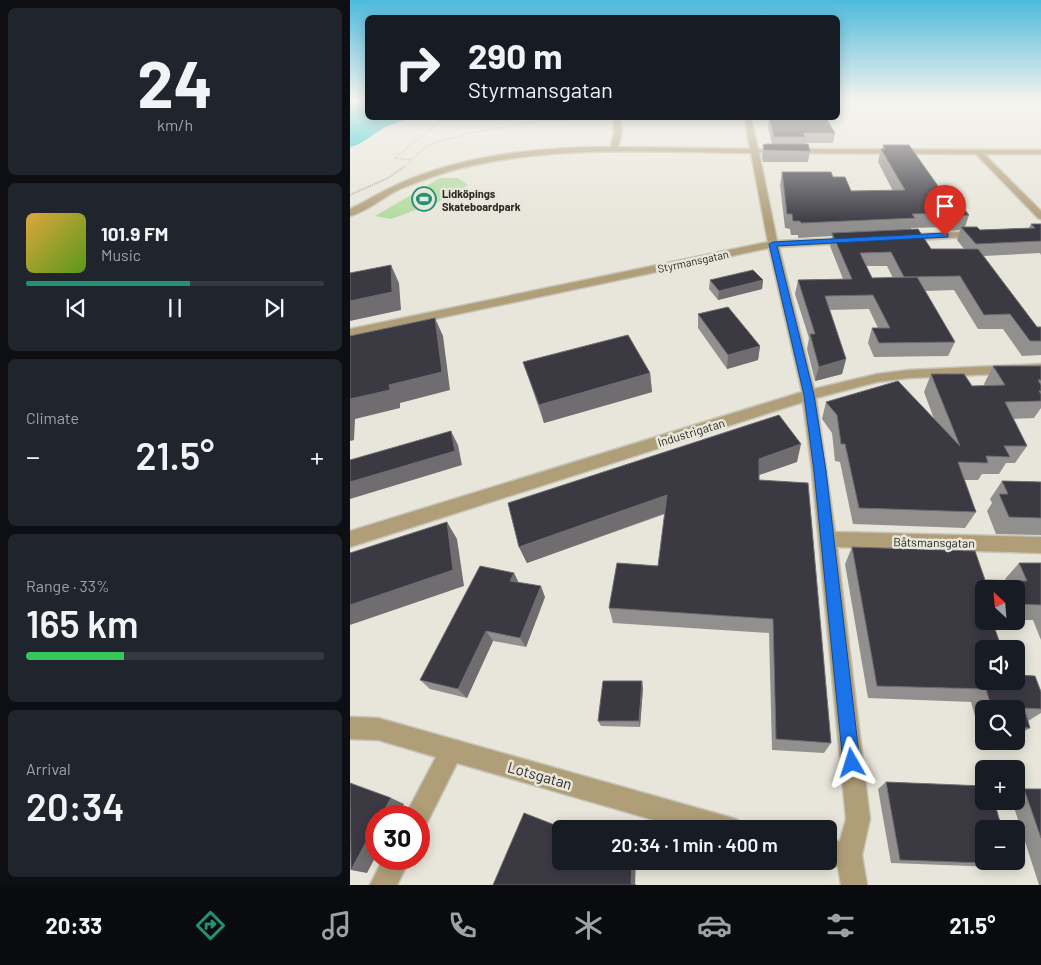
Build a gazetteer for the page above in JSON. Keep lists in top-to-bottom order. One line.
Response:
{"streets":{"street":["Styrmansgatan","Industrigatan","Båtsmansgatan","Lotsgatan"]},"places":{"sports":["Lidköpings Skateboardpark"]},"north":"top left","page":{"tile":[["24","km/h"],"Climate",["Range · 33%","165 km"],["Arrival","20:34"]],"turn":["290 m","Styrmansgatan"],"song":["101.9 FM","Music"],"heat":["−","21.5°","+"],"map_buttons":["+","−"],"limit":"30","trip":"20:34 · 1 min · 400 m","tabs":["20:33","21.5°"]}}
